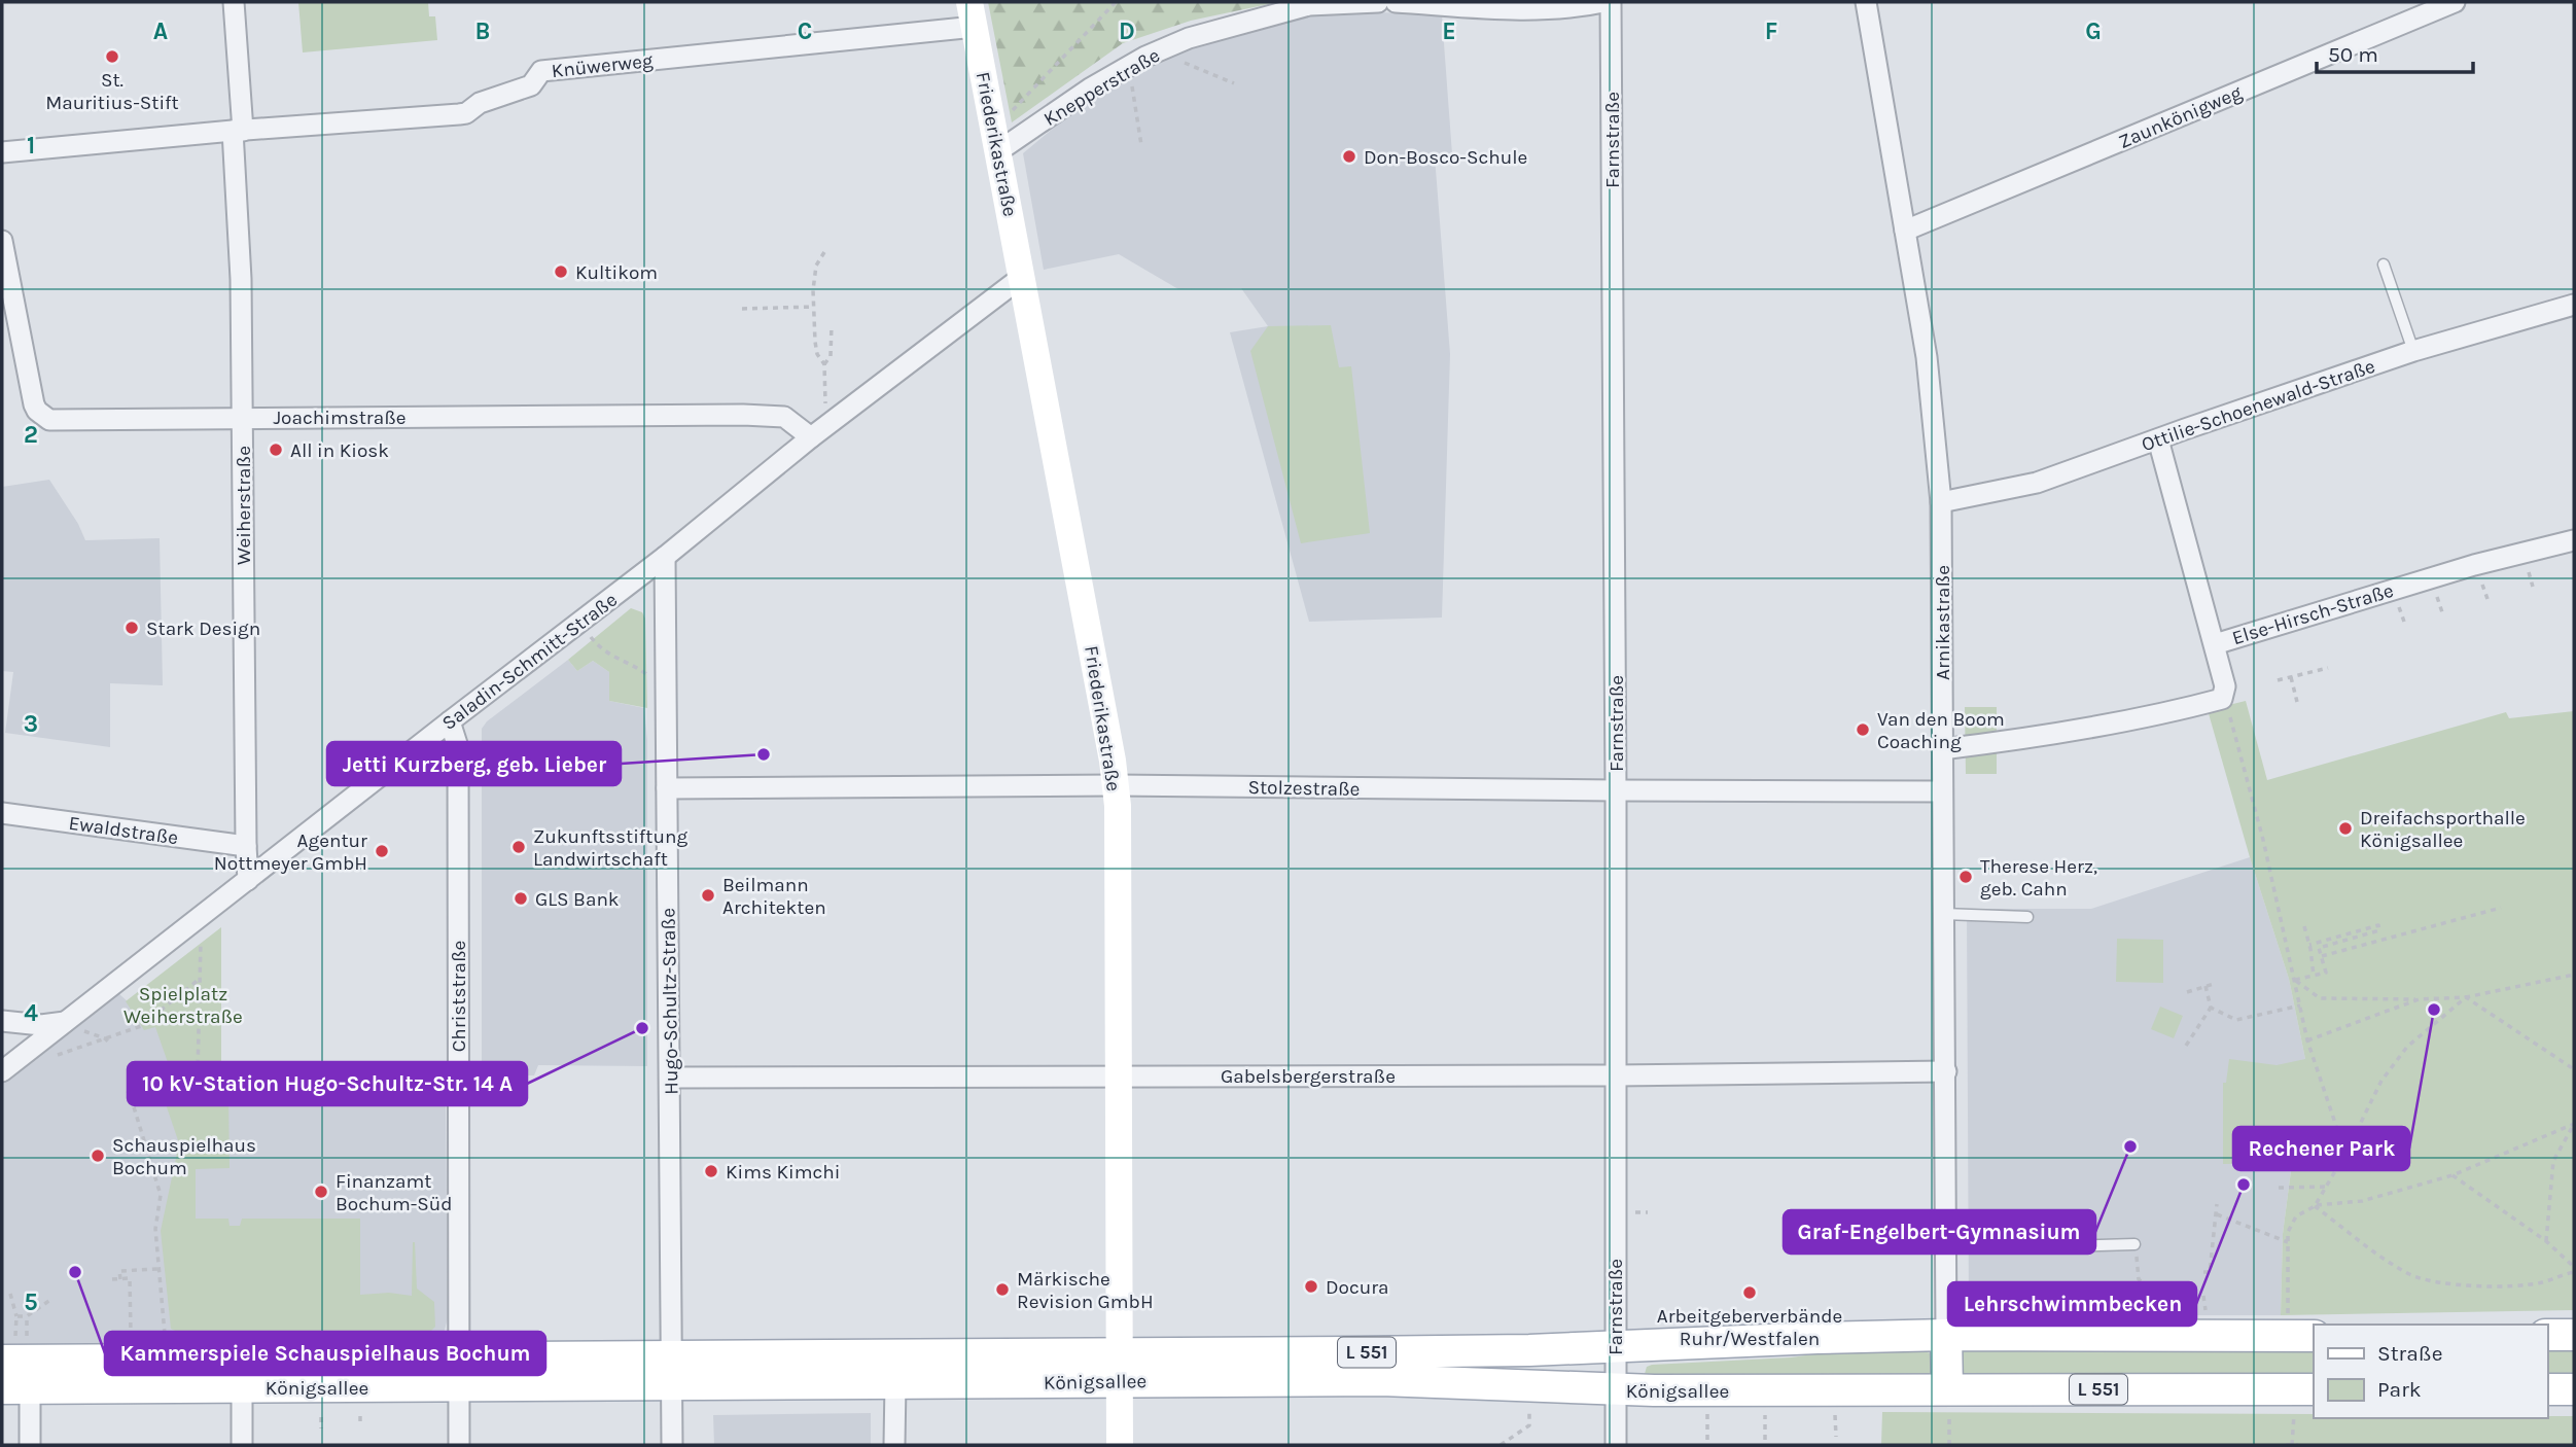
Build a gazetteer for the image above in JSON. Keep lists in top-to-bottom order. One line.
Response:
{"streets":{"main road":["L 551","Königsallee"],"street":["Knüwerweg","Knepperstraße","Zaunkönigweg","Farnstraße","Friederikastraße","Ottilie-Schoenewald-Straße","Joachimstraße","Weiherstraße","Else-Hirsch-Straße","Arnikastraße","Saladin-Schmitt-Straße","Stolzestraße","Ewaldstraße","Christstraße","Hugo-Schultz-Straße","Gabelsbergerstraße"]},"crossings":[["Knüwerweg","Friederikastraße"],["Knüwerweg","Weiherstraße"],["Knepperstraße","Friederikastraße"],["Zaunkönigweg","Arnikastraße"],["Farnstraße","Stolzestraße"],["Farnstraße","Gabelsbergerstraße"],["Farnstraße","Königsallee"],["Friederikastraße","Saladin-Schmitt-Straße"],["Friederikastraße","Stolzestraße"],["Friederikastraße","Gabelsbergerstraße"],["Friederikastraße","Königsallee"],["Ottilie-Schoenewald-Straße","Arnikastraße"],["Joachimstraße","Weiherstraße"],["Joachimstraße","Saladin-Schmitt-Straße"],["Weiherstraße","Saladin-Schmitt-Straße"],["Weiherstraße","Ewaldstraße"],["Arnikastraße","Stolzestraße"],["Arnikastraße","Gabelsbergerstraße"],["Arnikastraße","Königsallee"],["Saladin-Schmitt-Straße","Christstraße"],["Saladin-Schmitt-Straße","Hugo-Schultz-Straße"],["Stolzestraße","Hugo-Schultz-Straße"],["Christstraße","Königsallee"],["Hugo-Schultz-Straße","Gabelsbergerstraße"],["Hugo-Schultz-Straße","Königsallee"]],"parks":["Spielplatz Weiherstraße"],"places":["St. Mauritius-Stift","Don-Bosco-Schule","Kultikom","All in Kiosk","Stark Design","Van den Boom Coaching","Jetti Kurzberg, geb. Lieber","Dreifachsporthalle Königsallee","Zukunftsstiftung Landwirtschaft","Agentur Nottmeyer GmbH","Therese Herz, geb. Cahn","Beilmann Architekten","GLS Bank","Rechener Park","10 kV-Station Hugo-Schultz-Str. 14 A","Graf-Engelbert-Gymnasium","Schauspielhaus Bochum","Kims Kimchi","Lehrschwimmbecken","Finanzamt Bochum-Süd","Kammerspiele Schauspielhaus Bochum","Docura","Märkische Revision GmbH","Arbeitgeberverbände Ruhr/Westfalen"],"legend":["Straße","Park"],"scale_bar":"50 m","grid":{"columns":["A","B","C","D","E","F","G"],"rows":["1","2","3","4","5"]}}
